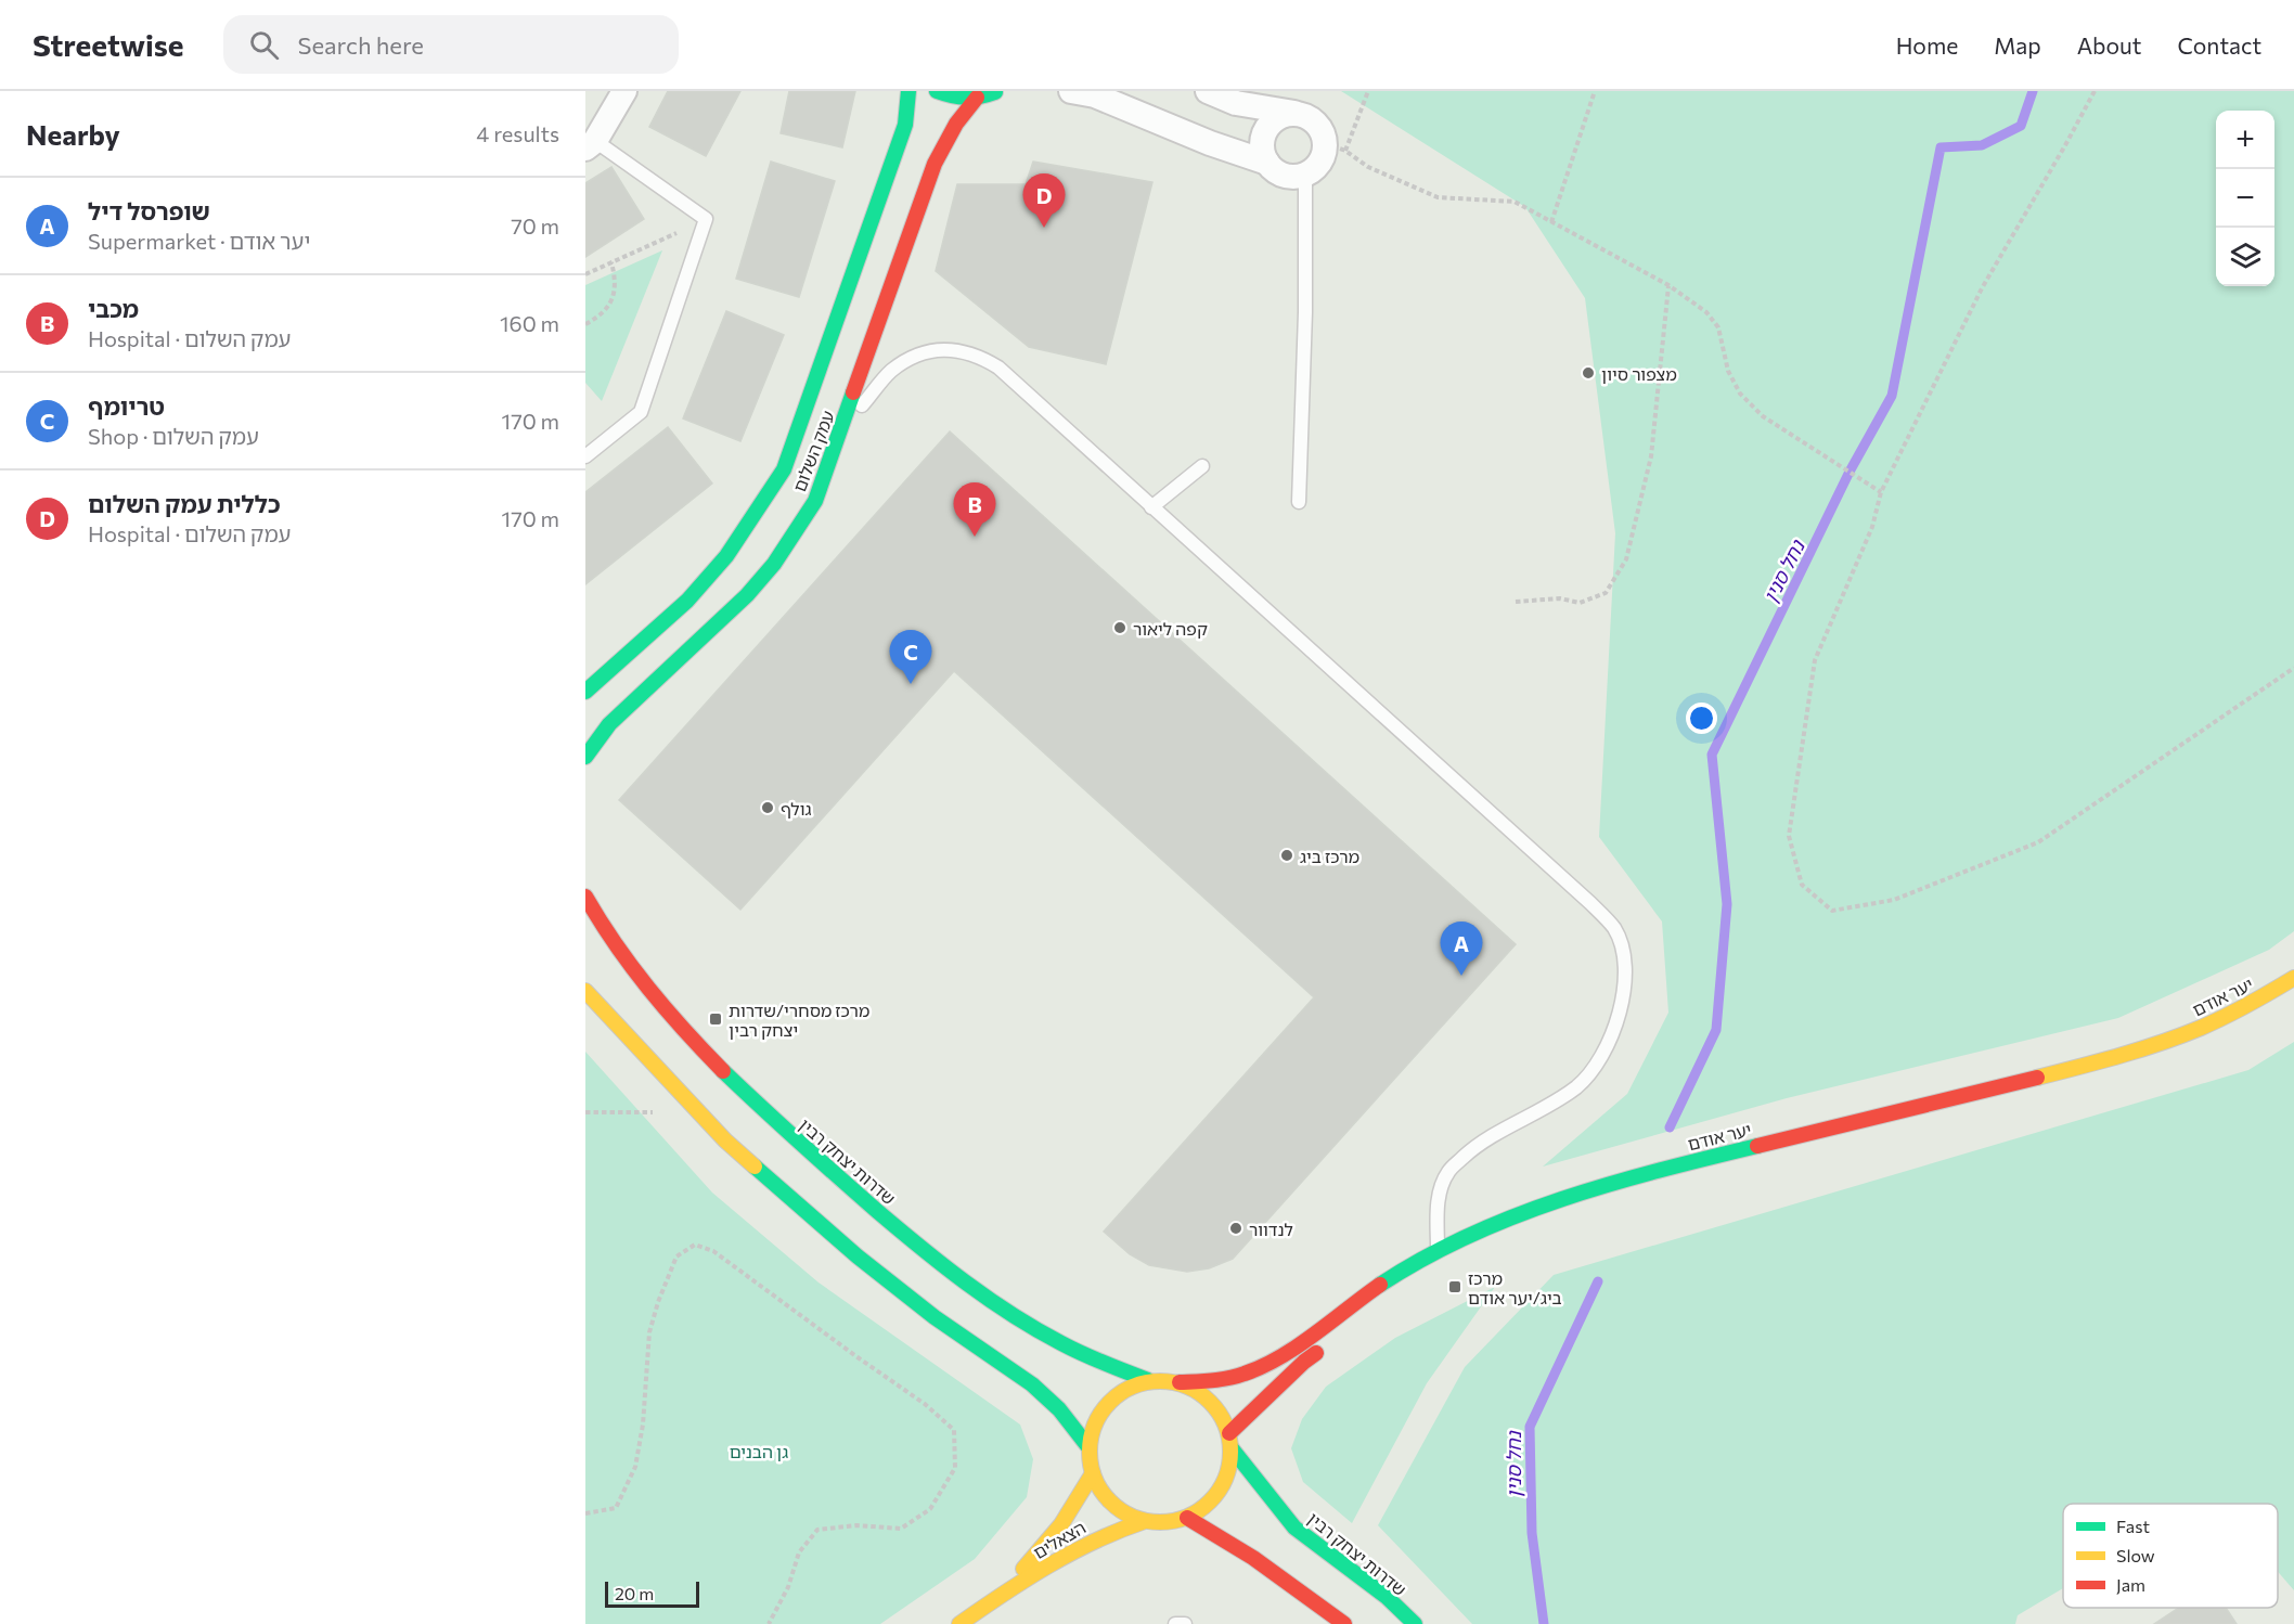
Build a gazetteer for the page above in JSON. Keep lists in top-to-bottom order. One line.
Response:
{"streets":{"street":["עמק השלום","יער אודם","שדרות יצחק רבין","הצאלים"]},"crossings":[["יער אודם","שדרות יצחק רבין"],["יער אודם","הצאלים"],["שדרות יצחק רבין","הצאלים"]],"water":["נחל סנין"],"parks":["גן הבנים"],"places":{"other":["מצפור סיון","קפה ליאור","גולף","מרכז ביג","לנדוור"],"transit":["מרכז מסחרי/שדרות יצחק רבין","מרכז ביג/יער אודם"]},"legend":["Fast","Slow","Jam"],"scale_bar":"20 m","page":{"header":"Streetwise","search":"Search here","nav":["Home","Map","About","Contact"],"heading":["Nearby","4 results"],"map_buttons":["+","−"],"pins":["D","B","C","A"],"list":[{"mark":"A","name":"שופרסל דיל","note":"Supermarket · יער אודם","value":"70 m"},{"mark":"B","name":"מכבי","note":"Hospital · עמק השלום","value":"160 m"},{"mark":"C","name":"טריומף","note":"Shop · עמק השלום","value":"170 m"},{"mark":"D","name":"כללית עמק השלום","note":"Hospital · עמק השלום","value":"170 m"}],"scale":"20 m"}}
